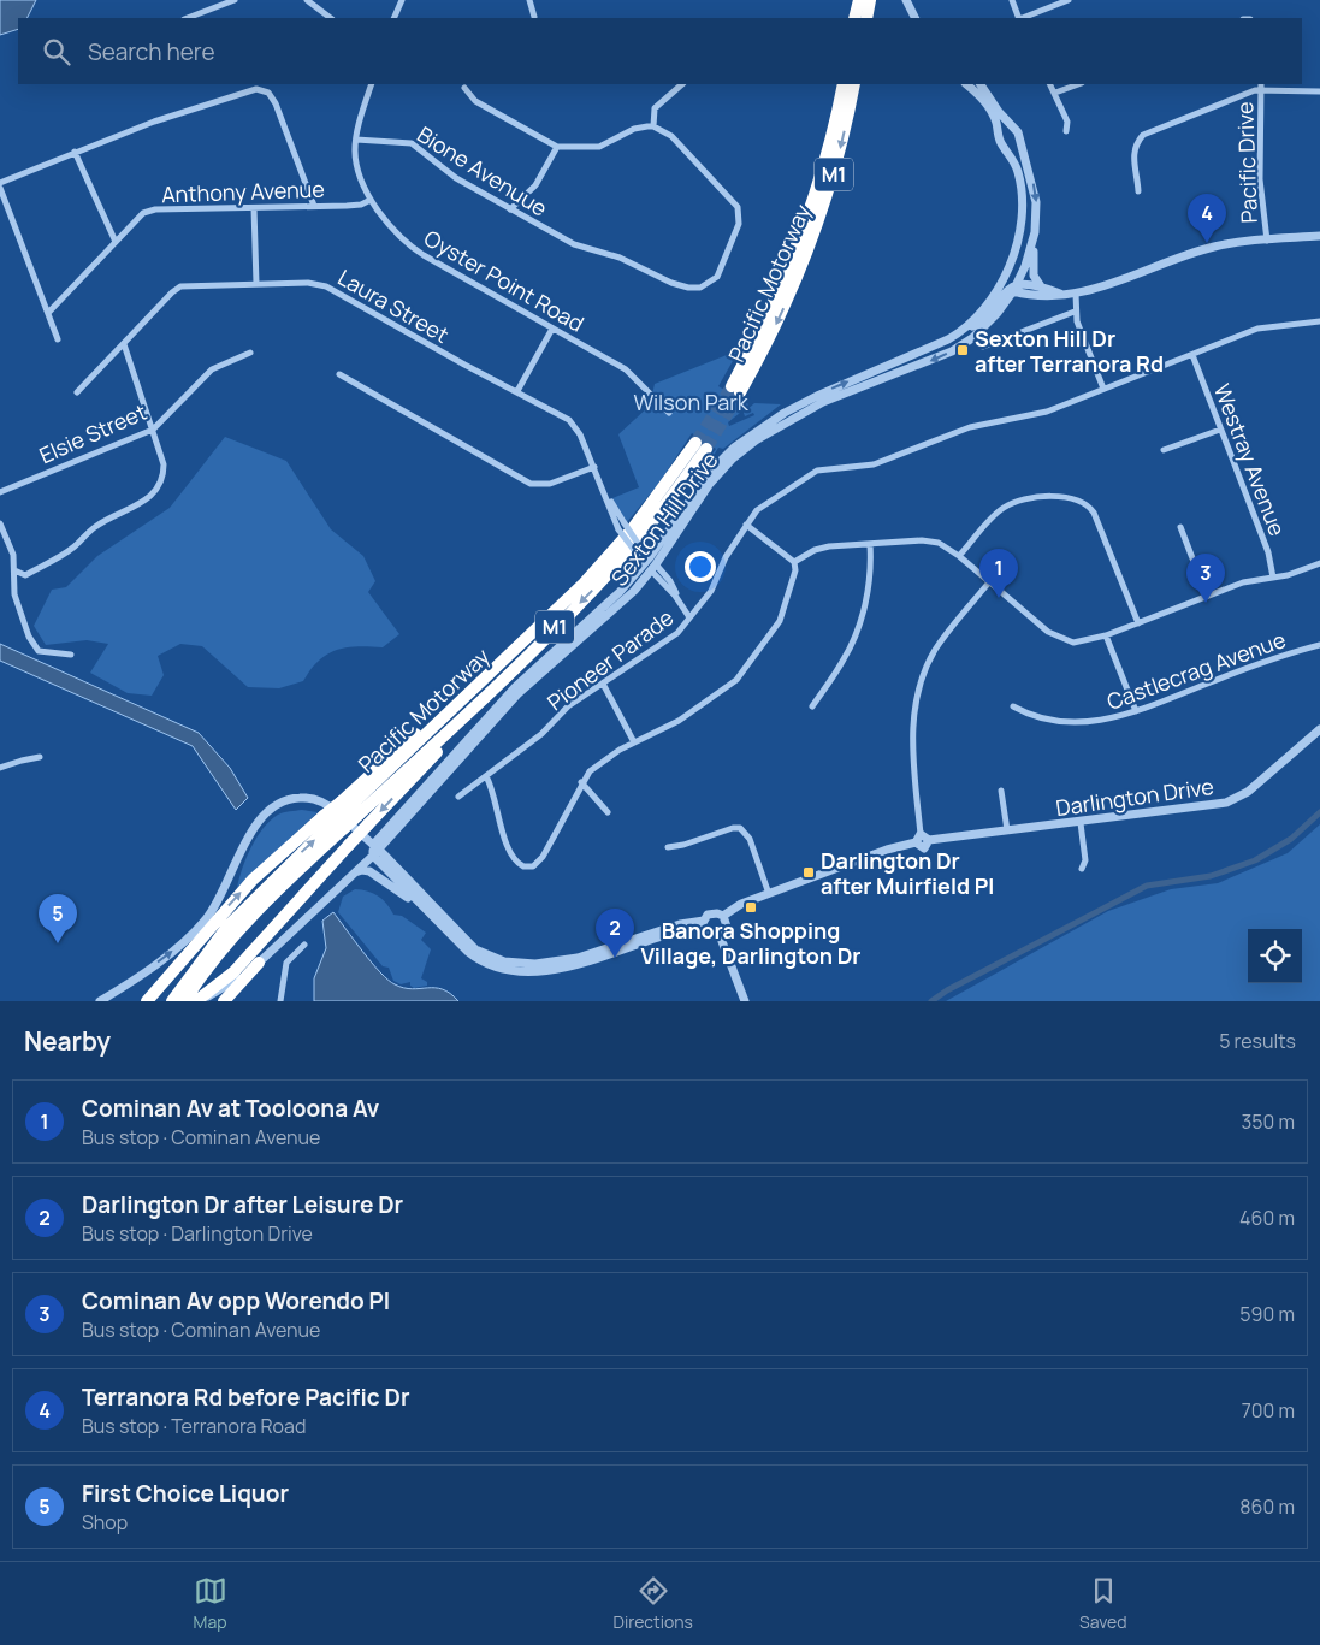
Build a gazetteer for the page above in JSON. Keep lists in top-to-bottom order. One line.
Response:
{"streets":{"highway":["M1","Pacific Motorway"],"street":["Pacific Drive","Bione Avenuue","Anthony Avenue","Oyster Point Road","Laura Street","Elsie Street","Westray Avenue","Sexton Hill Drive","Pioneer Parade","Castlecrag Avenue","Darlington Drive"]},"crossings":[["Bione Avenuue","Oyster Point Road"],["Anthony Avenue","Oyster Point Road"],["Laura Street","Sexton Hill Drive"],["Westray Avenue","Pioneer Parade"]],"parks":["Wilson Park"],"places":{"transit":["Sexton Hill Dr after Terranora Rd","Darlington Dr after Muirfield Pl","Banora Shopping Village, Darlington Dr"]},"page":{"search":"Search here","pins":["4","1","3","5","2"],"heading":["Nearby","5 results"],"list":[{"mark":"1","name":"Cominan Av at Tooloona Av","note":"Bus stop · Cominan Avenue","value":"350 m"},{"mark":"2","name":"Darlington Dr after Leisure Dr","note":"Bus stop · Darlington Drive","value":"460 m"},{"mark":"3","name":"Cominan Av opp Worendo Pl","note":"Bus stop · Cominan Avenue","value":"590 m"},{"mark":"4","name":"Terranora Rd before Pacific Dr","note":"Bus stop · Terranora Road","value":"700 m"},{"mark":"5","name":"First Choice Liquor","note":"Shop","value":"860 m"}],"nav":["Map","Directions","Saved"]}}
